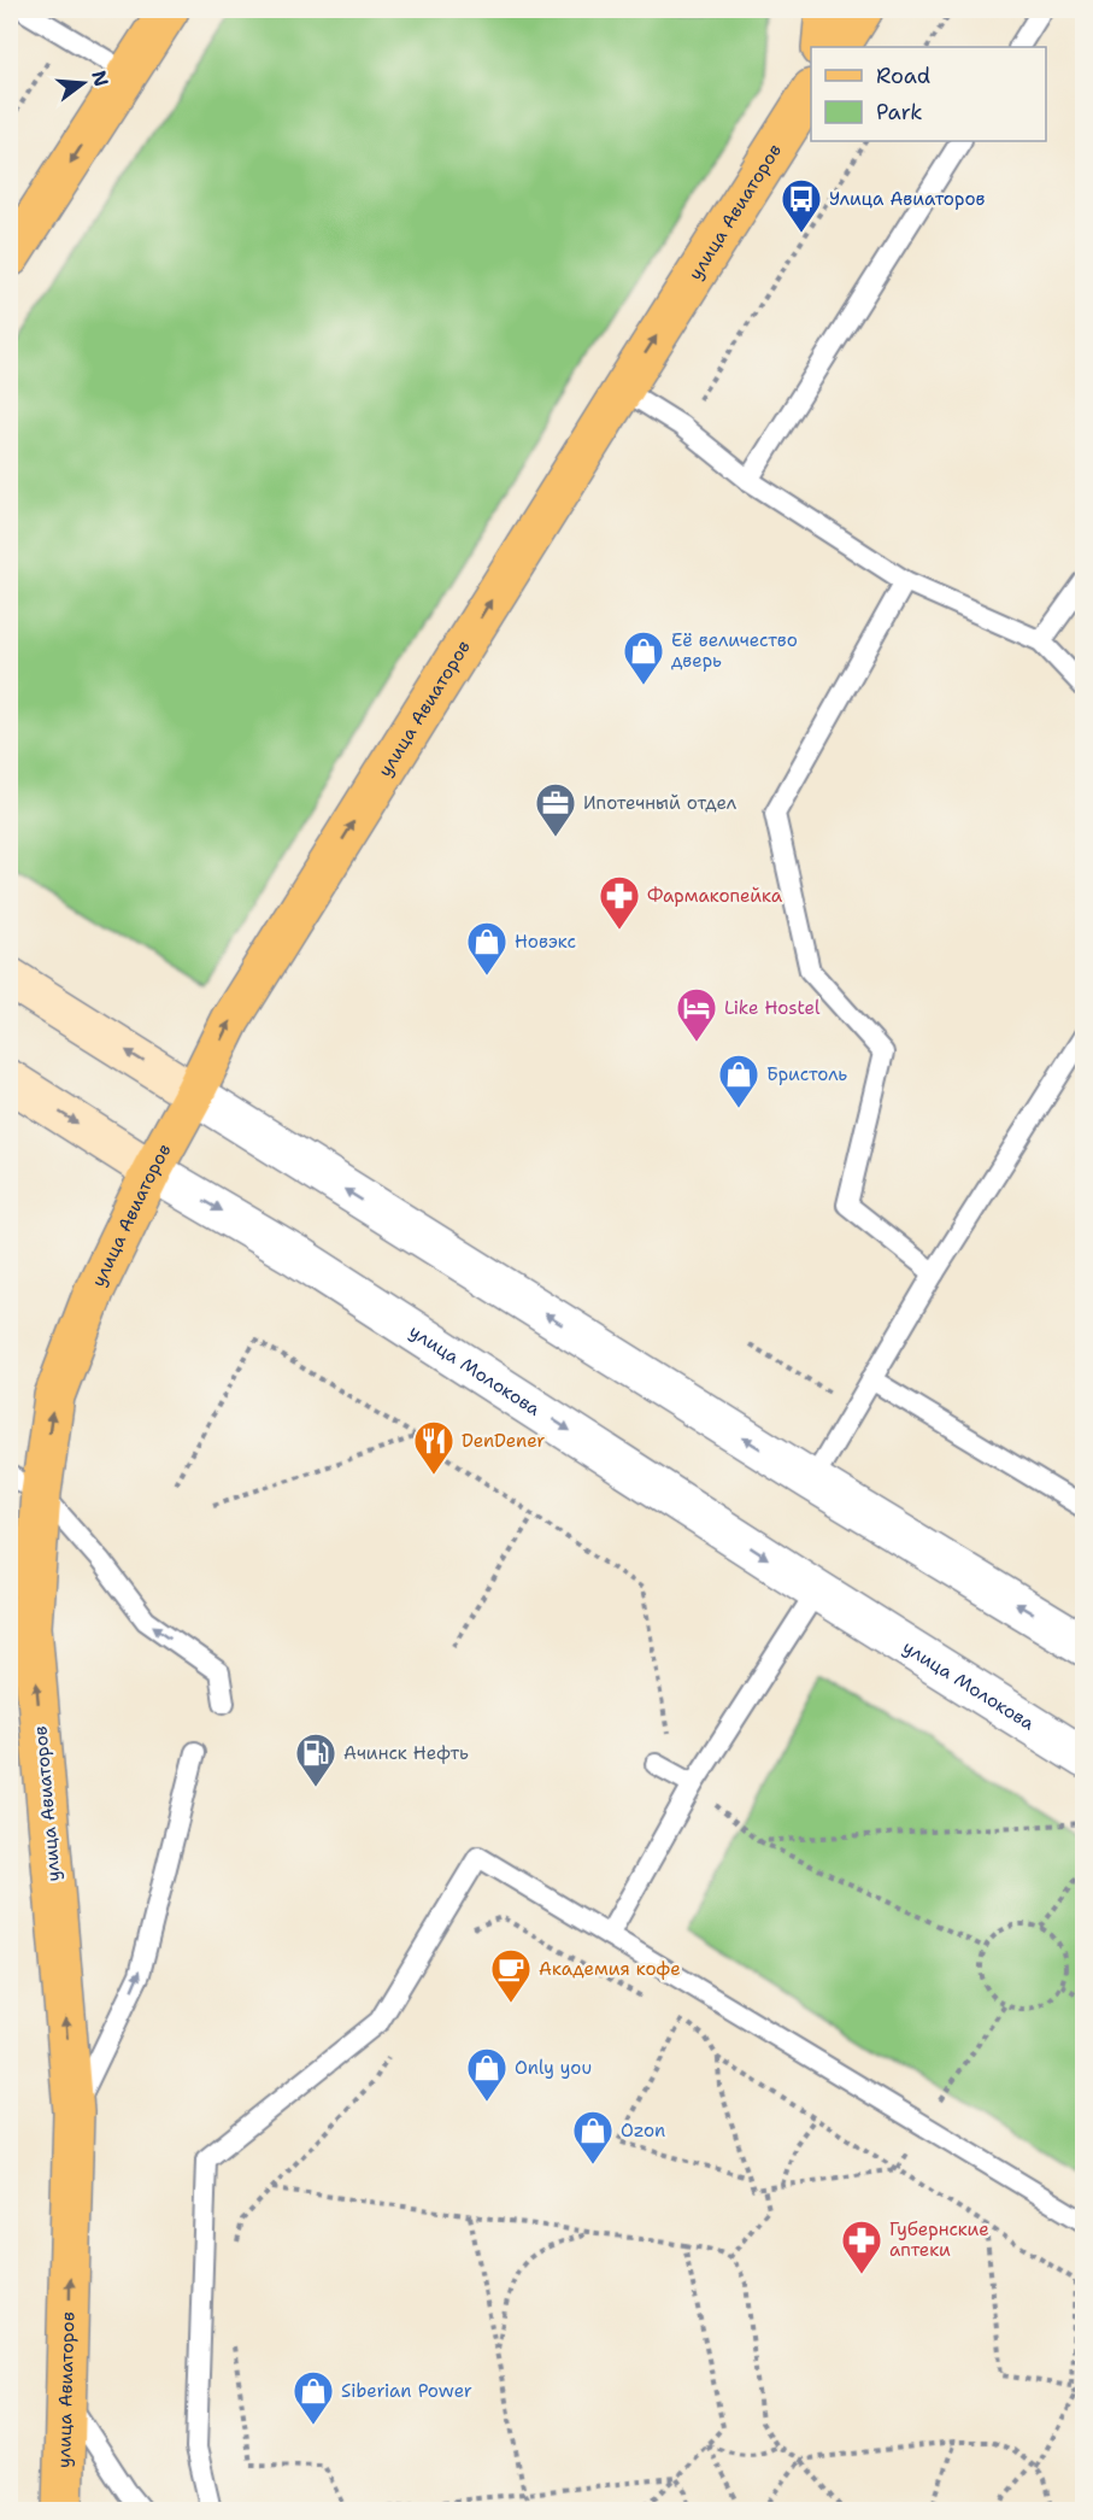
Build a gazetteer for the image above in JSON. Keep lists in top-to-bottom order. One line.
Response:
{"streets":{"main road":["улица Авиаторов","улица Молокова"]},"crossings":[["улица Авиаторов","улица Молокова"]],"one_way":["улица Авиаторов","улица Молокова"],"places":{"bus stop":["Улица Авиаторов"],"shop":["Её величество дверь","Новэкс","Бристоль","Only you","Ozon","Siberian Power"],"office":["Ипотечный отдел"],"pharmacy":["Фармакопейка","Губернские аптеки"],"hotel":["Like Hostel"],"restaurant":["DenDener"],"fuel station":["Ачинск Нефть"],"cafe":["Академия кофе"]},"legend":["Road","Park"],"north":"right"}
